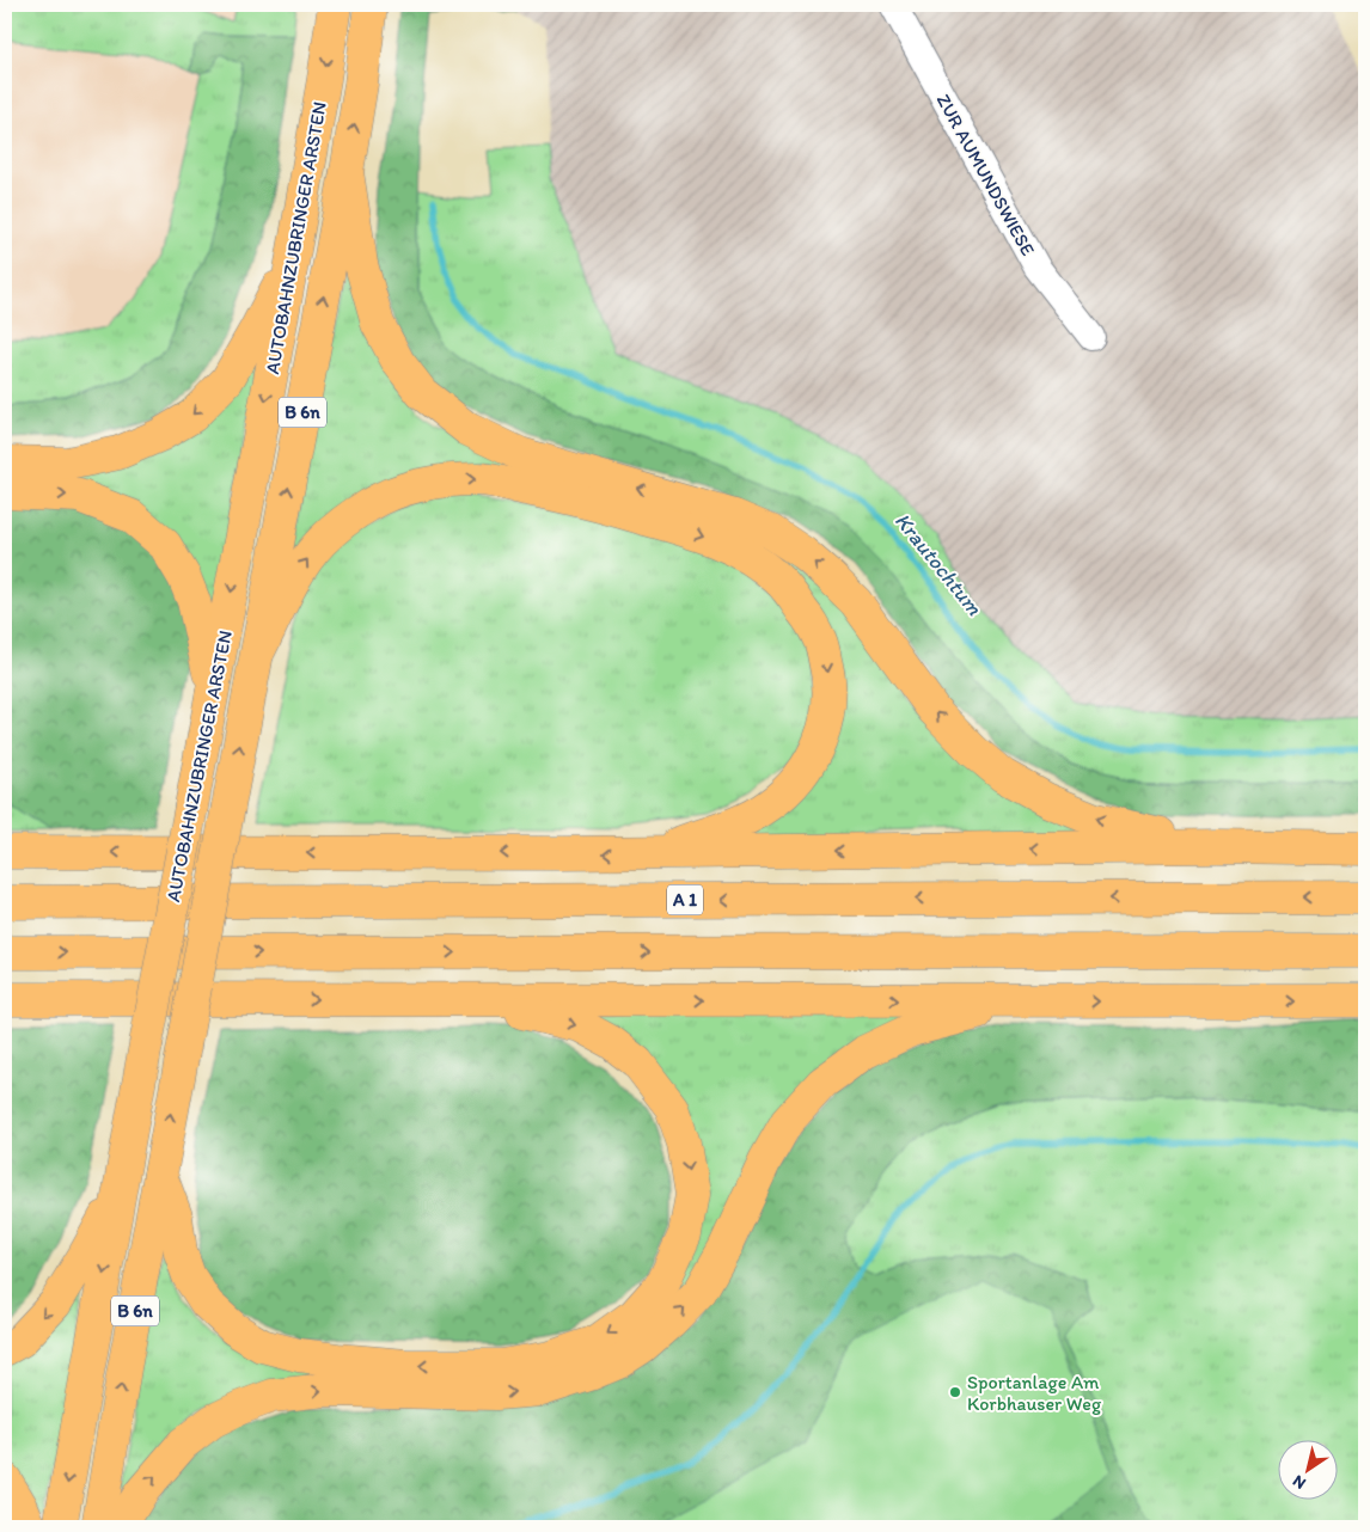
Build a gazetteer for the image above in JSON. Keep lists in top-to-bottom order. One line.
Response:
{"streets":{"highway":["AUTOBAHNZUBRINGER ARSTEN","B 6n","A 1"],"street":["ZUR AUMUNDSWIESE"]},"water":["Krautochtum"],"places":["Sportanlage Am Korbhauser Weg"],"north":"bottom left"}
